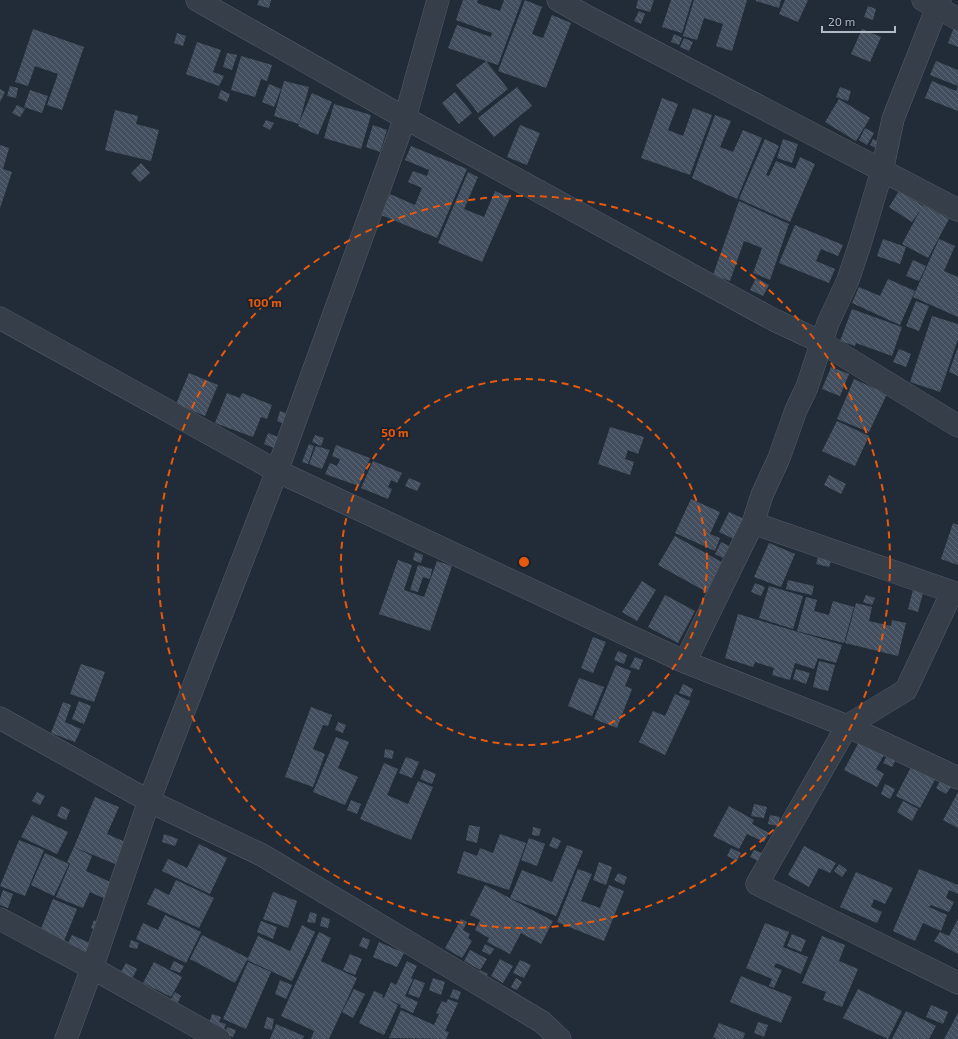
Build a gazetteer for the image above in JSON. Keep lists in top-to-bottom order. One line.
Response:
{"scale_bar":"20 m","rings":["100 m","50 m"]}
